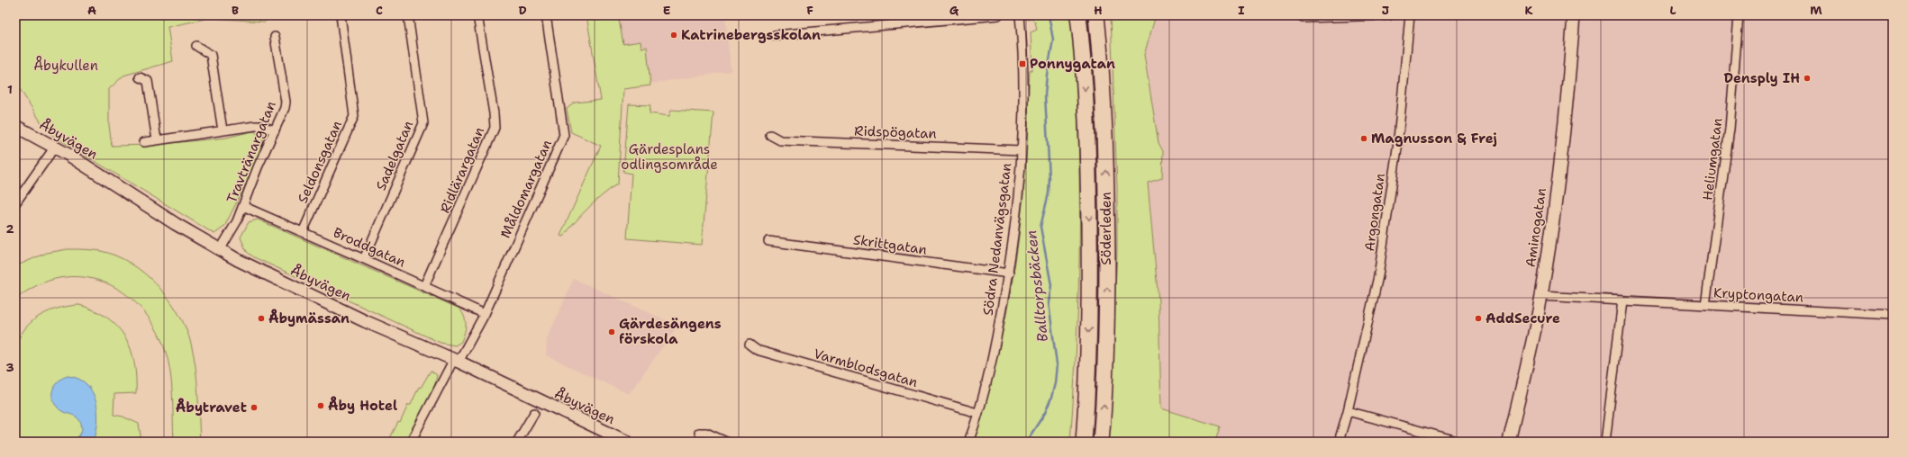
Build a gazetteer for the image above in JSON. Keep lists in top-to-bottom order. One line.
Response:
{"streets":{"highway":["Söderleden"],"street":["Ridspögatan","Åbyvägen","Travtränargatan","Sadelgatan","Heliumgatan","Seldonsgatan","Ridlärargatan","Måldomargatan","Argongatan","Aminogatan","Södra Nedanvägsgatan","Skrittgatan","Broddgatan","Kryptongatan","Varmblodsgatan"]},"crossings":[["Ridspögatan","Södra Nedanvägsgatan"],["Åbyvägen","Travtränargatan"],["Åbyvägen","Måldomargatan"],["Travtränargatan","Broddgatan"],["Sadelgatan","Broddgatan"],["Heliumgatan","Kryptongatan"],["Seldonsgatan","Broddgatan"],["Ridlärargatan","Broddgatan"],["Måldomargatan","Broddgatan"],["Aminogatan","Kryptongatan"],["Södra Nedanvägsgatan","Skrittgatan"],["Södra Nedanvägsgatan","Varmblodsgatan"]],"water":["Balltorpsbäcken"],"parks":["Åbykullen","Gärdesplans odlingsområde"],"places":{"other":["Katrinebergsskolan","Densply IH","Magnusson & Frej","Åbymässan","AddSecure","Gärdesängens förskola","Åby Hotel","Åbytravet"],"transit":["Ponnygatan"]},"grid":{"columns":["A","B","C","D","E","F","G","H","I","J","K","L","M"],"rows":["1","2","3"]}}
